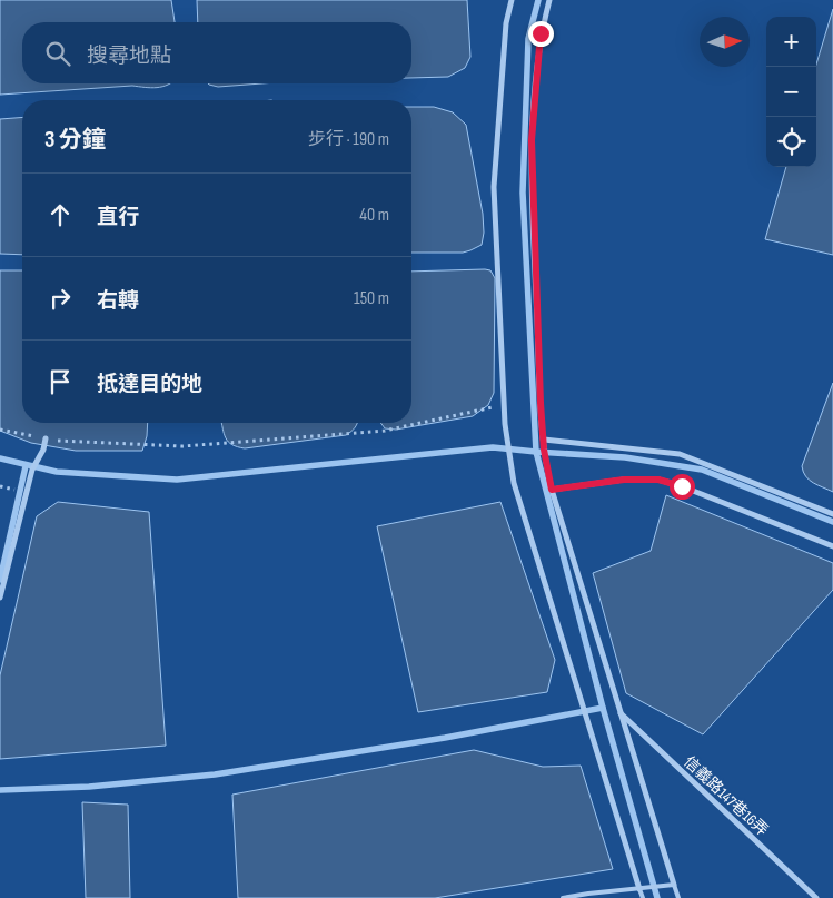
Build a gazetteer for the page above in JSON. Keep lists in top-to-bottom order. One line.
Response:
{"streets":{"street":["信義路147巷16弄"]},"north":"right","page":{"map_buttons":["+","−"],"search":"搜尋地點","heading":["3 分鐘","步行 · 190 m"],"list":[["直行","40 m"],["右轉","150 m"],"抵達目的地"]}}
